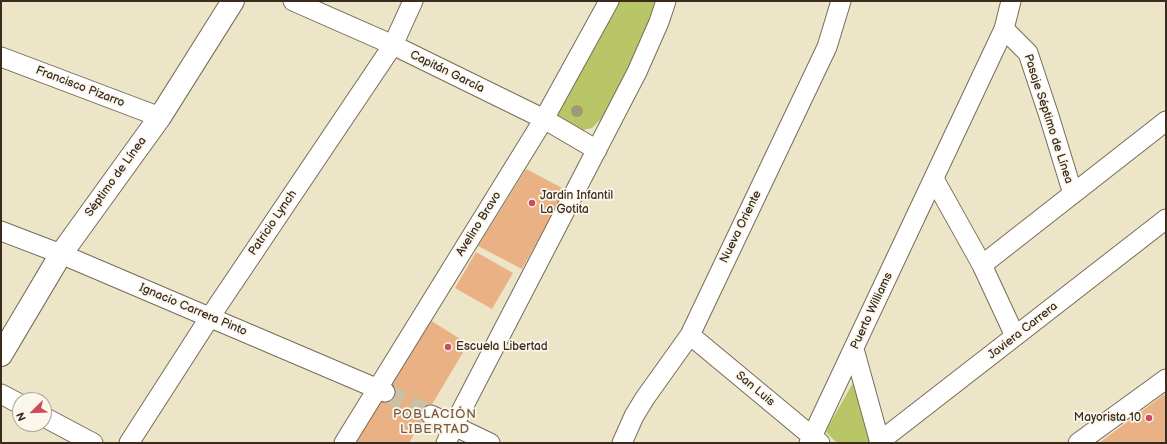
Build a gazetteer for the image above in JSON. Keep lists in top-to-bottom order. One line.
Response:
{"streets":{"street":["Capitán García","Francisco Pizarro","Pasaje Séptimo de Línea","Séptimo de Línea","Patricio Lynch","Avelino Bravo","Nueva Oriente","Ignacio Carrera Pinto","Puerto Williams","Javiera Carrera","San Luis"]},"crossings":[["Capitán García","Patricio Lynch"],["Capitán García","Avelino Bravo"],["Francisco Pizarro","Séptimo de Línea"],["Pasaje Séptimo de Línea","Puerto Williams"],["Séptimo de Línea","Ignacio Carrera Pinto"],["Patricio Lynch","Ignacio Carrera Pinto"],["Avelino Bravo","Ignacio Carrera Pinto"],["Nueva Oriente","San Luis"],["Puerto Williams","San Luis"]],"districts":["POBLACIÓN LIBERTAD"],"places":["Jardin Infantil La Gotita","Escuela Libertad","Mayorista 10"],"north":"bottom left"}
